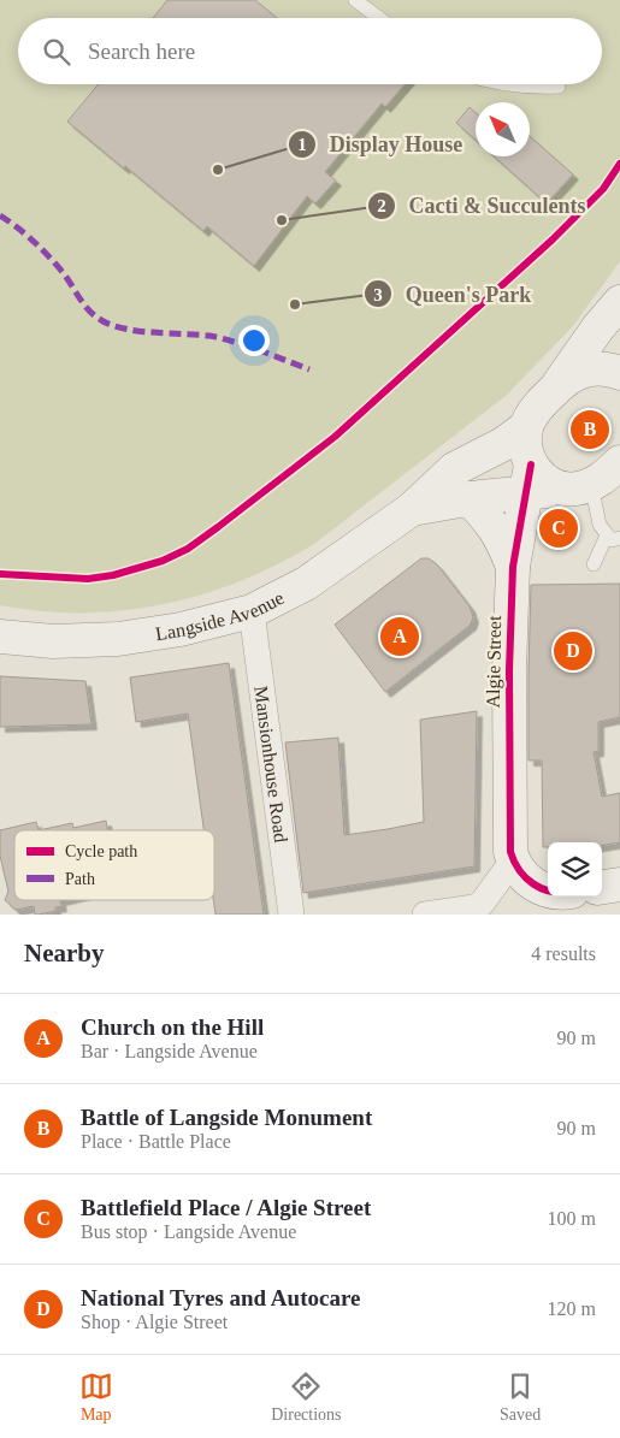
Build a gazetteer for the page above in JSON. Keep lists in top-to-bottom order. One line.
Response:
{"streets":{"main road":["Langside Avenue","Algie Street"],"street":["Mansionhouse Road"]},"crossings":[["Langside Avenue","Algie Street"],["Langside Avenue","Mansionhouse Road"]],"places":["Display House","Cacti & Succulents","Queen's Park"],"legend":["Cycle path","Path"],"north":"top left","page":{"search":"Search here","pins":["B","C","A","D"],"heading":["Nearby","4 results"],"list":[{"mark":"A","name":"Church on the Hill","note":"Bar · Langside Avenue","value":"90 m"},{"mark":"B","name":"Battle of Langside Monument","note":"Place · Battle Place","value":"90 m"},{"mark":"C","name":"Battlefield Place / Algie Street","note":"Bus stop · Langside Avenue","value":"100 m"},{"mark":"D","name":"National Tyres and Autocare","note":"Shop · Algie Street","value":"120 m"}],"nav":["Map","Directions","Saved"]}}
